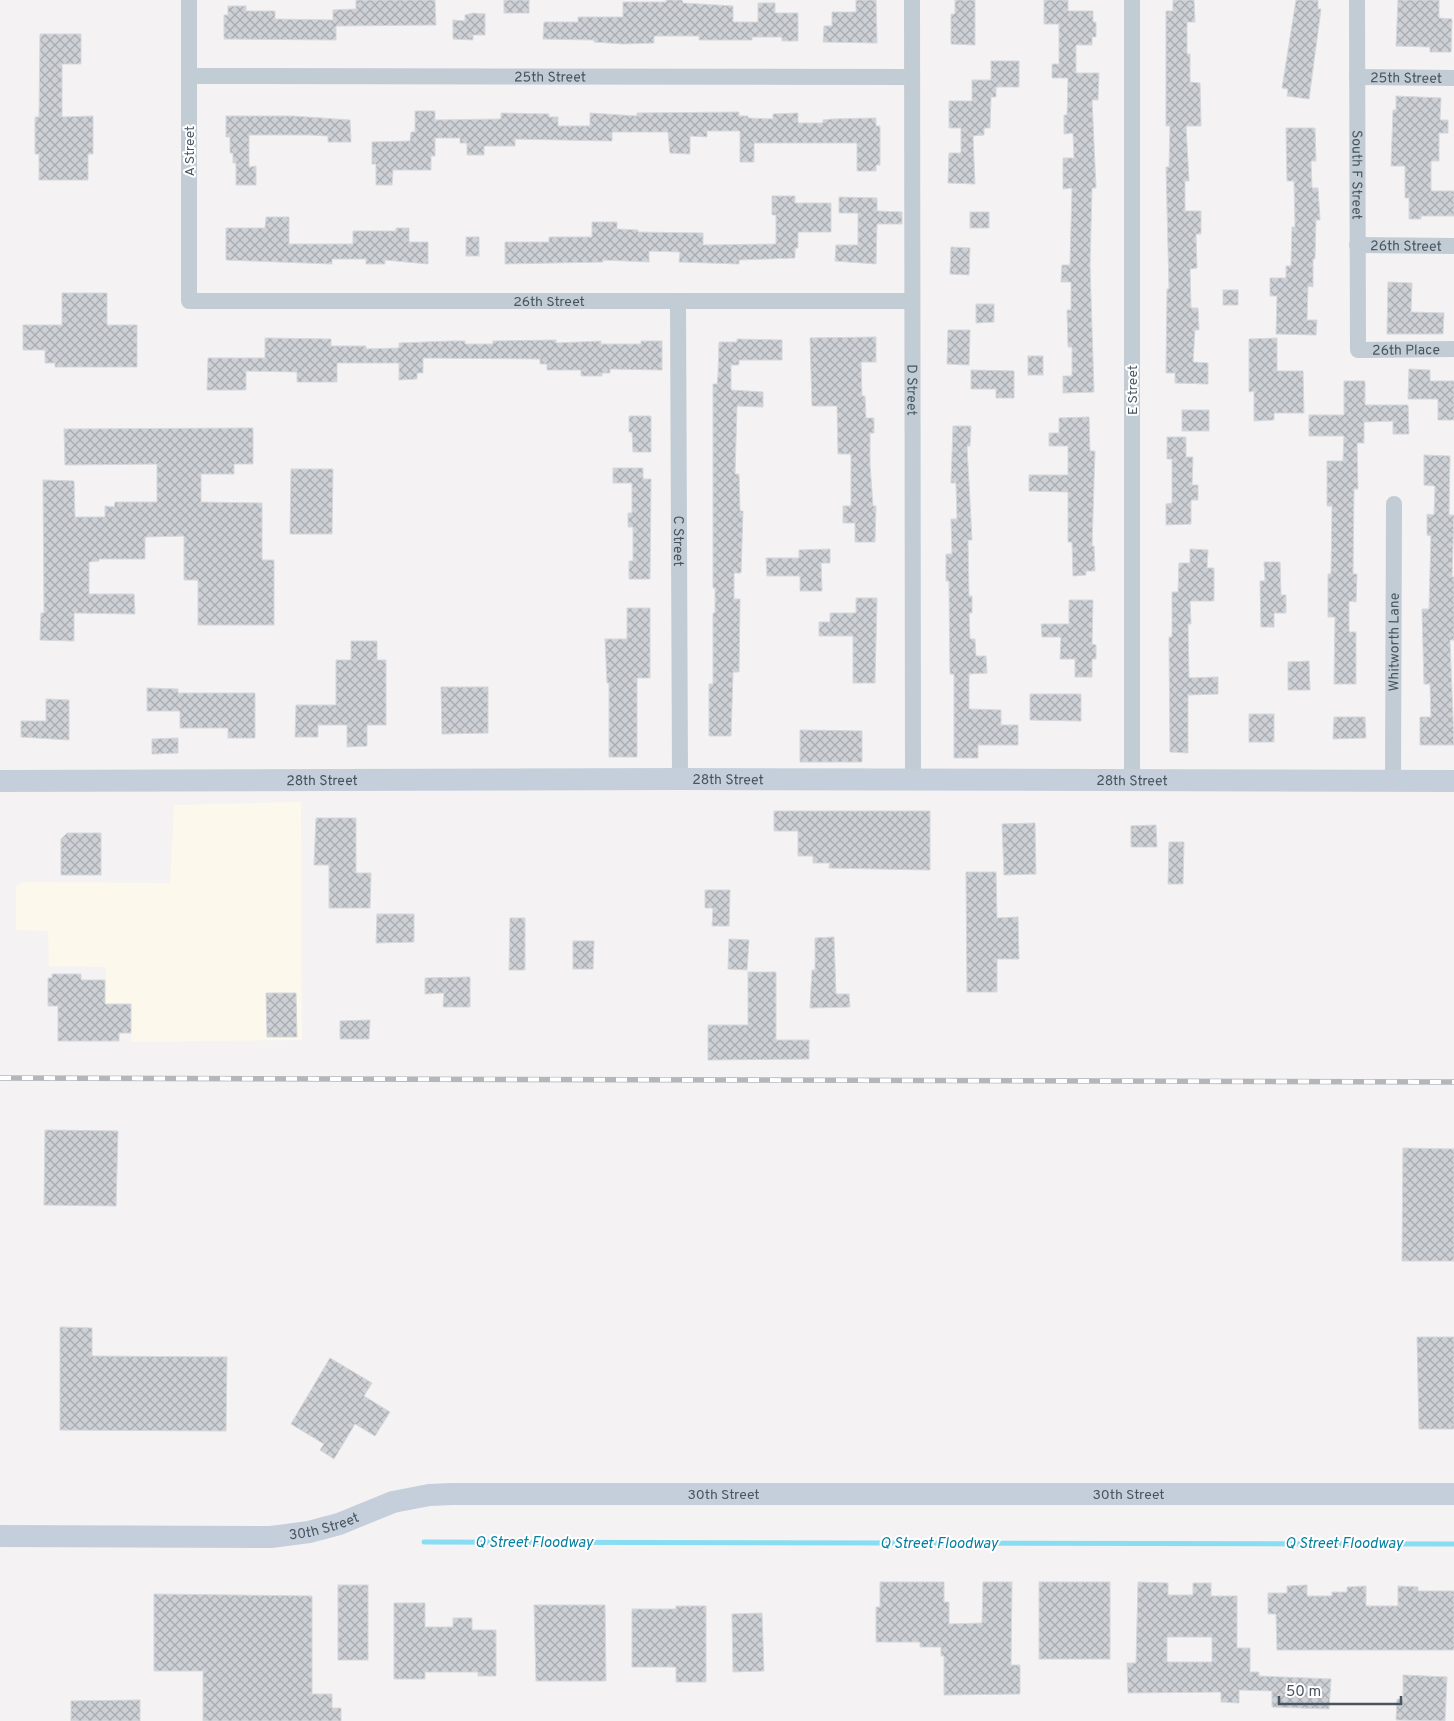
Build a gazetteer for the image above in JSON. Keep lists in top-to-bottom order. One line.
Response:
{"streets":{"main road":["28th Street","30th Street"],"street":["25th Street","A Street","South F Street","26th Street","26th Place","D Street","E Street","C Street","Whitworth Lane"]},"crossings":[["25th Street","A Street"],["25th Street","South F Street"],["25th Street","D Street"],["A Street","26th Street"],["South F Street","26th Street"],["South F Street","26th Place"],["26th Street","D Street"],["26th Street","C Street"],["D Street","28th Street"],["E Street","28th Street"],["C Street","28th Street"],["Whitworth Lane","28th Street"]],"water":["Q Street Floodway"],"scale_bar":"50 m"}
